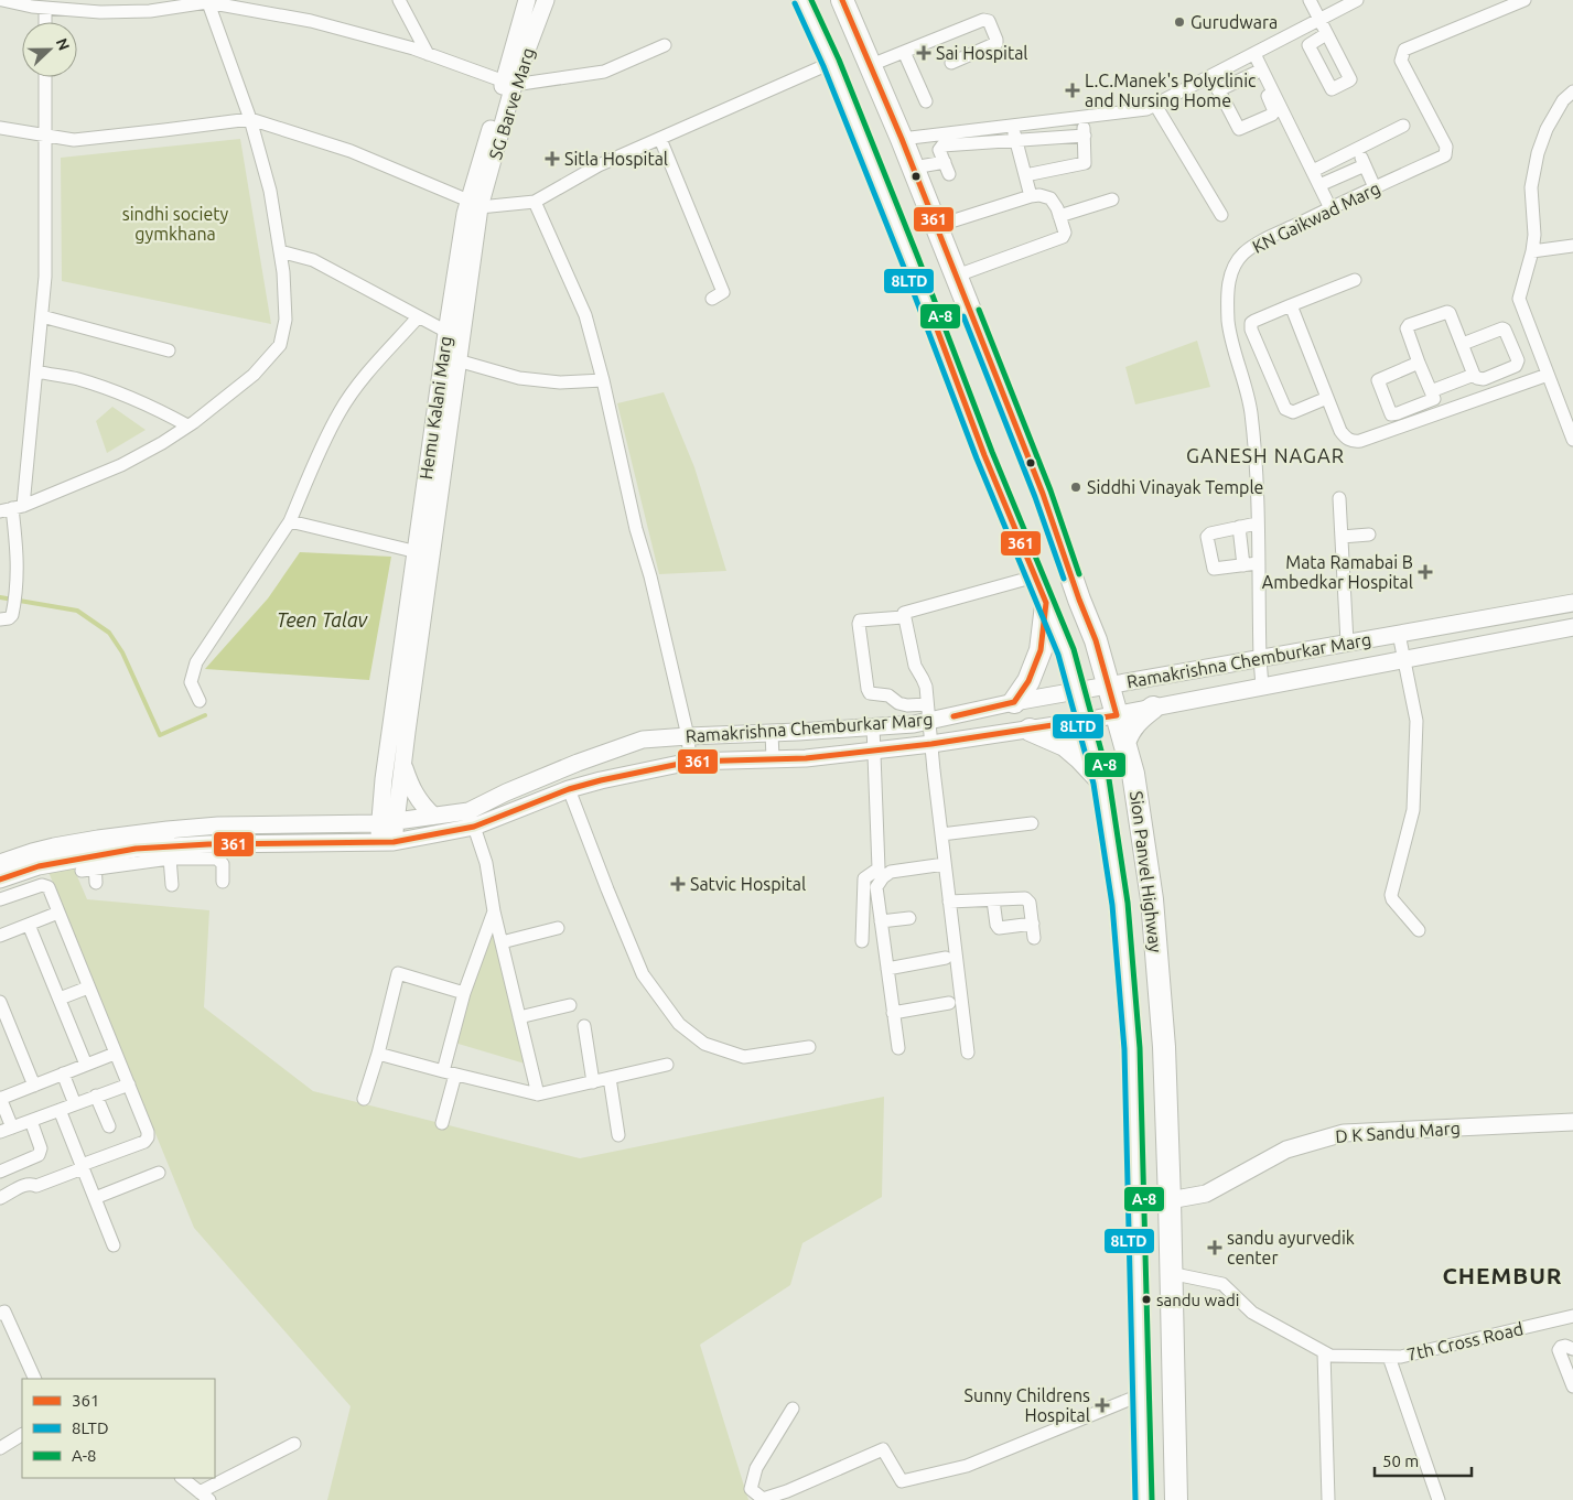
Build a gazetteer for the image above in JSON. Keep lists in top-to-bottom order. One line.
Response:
{"streets":{"highway":["Sion Panvel Highway"],"main road":["SG Barve Marg","Hemu Kalani Marg","Ramakrishna Chemburkar Marg","D K Sandu Marg"],"street":["KN Gaikwad Marg","7th Cross Road"]},"crossings":[["SG Barve Marg","Hemu Kalani Marg"],["KN Gaikwad Marg","Ramakrishna Chemburkar Marg"],["Hemu Kalani Marg","Ramakrishna Chemburkar Marg"],["Ramakrishna Chemburkar Marg","Sion Panvel Highway"],["Sion Panvel Highway","D K Sandu Marg"],["Sion Panvel Highway","7th Cross Road"]],"districts":["GANESH NAGAR","CHEMBUR"],"water":["Teen Talav"],"parks":["sindhi society gymkhana"],"places":{"other":["Gurudwara","Siddhi Vinayak Temple","sandu wadi"],"health":["Sai Hospital","L.C.Manek's Polyclinic and Nursing Home","Sitla Hospital","Mata Ramabai B Ambedkar Hospital","Satvic Hospital","sandu ayurvedik center","Sunny Childrens Hospital"]},"lines":["transit line 361","transit line A-8","transit line 8LTD"],"legend":["361","8LTD","A-8"],"scale_bar":"50 m","north":"right"}
